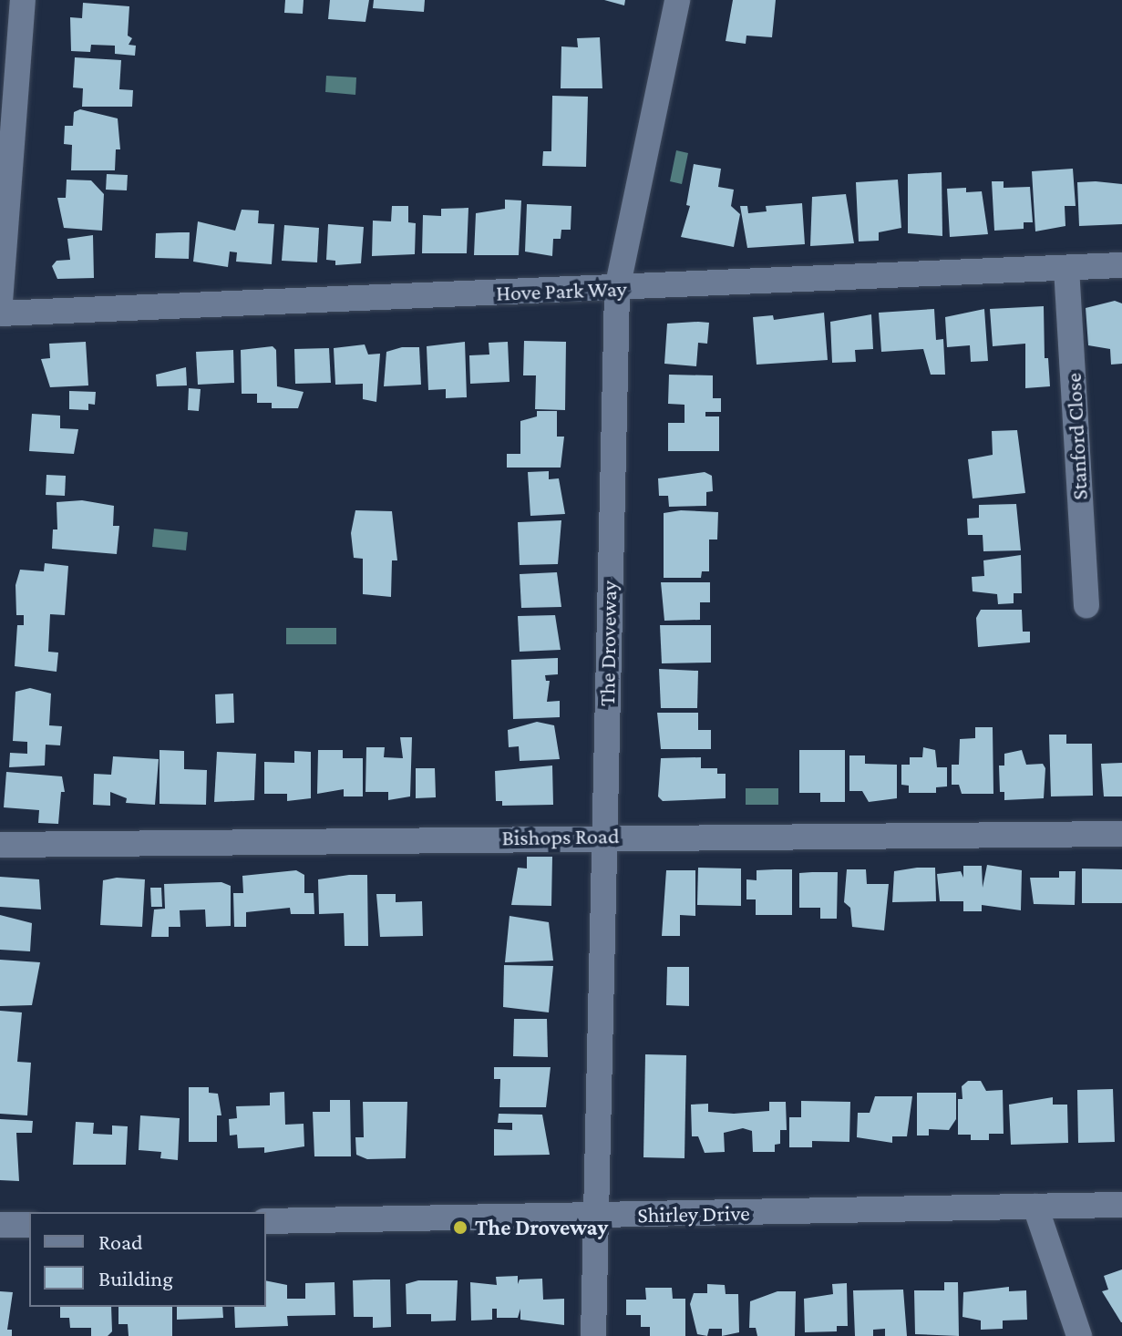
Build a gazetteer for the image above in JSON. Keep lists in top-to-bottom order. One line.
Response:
{"streets":{"street":["Hove Park Way","Stanford Close","The Droveway","Bishops Road","Shirley Drive"]},"crossings":[["Hove Park Way","Stanford Close"],["Hove Park Way","The Droveway"],["The Droveway","Bishops Road"],["The Droveway","Shirley Drive"]],"places":["The Droveway"],"legend":["Road","Building"]}
